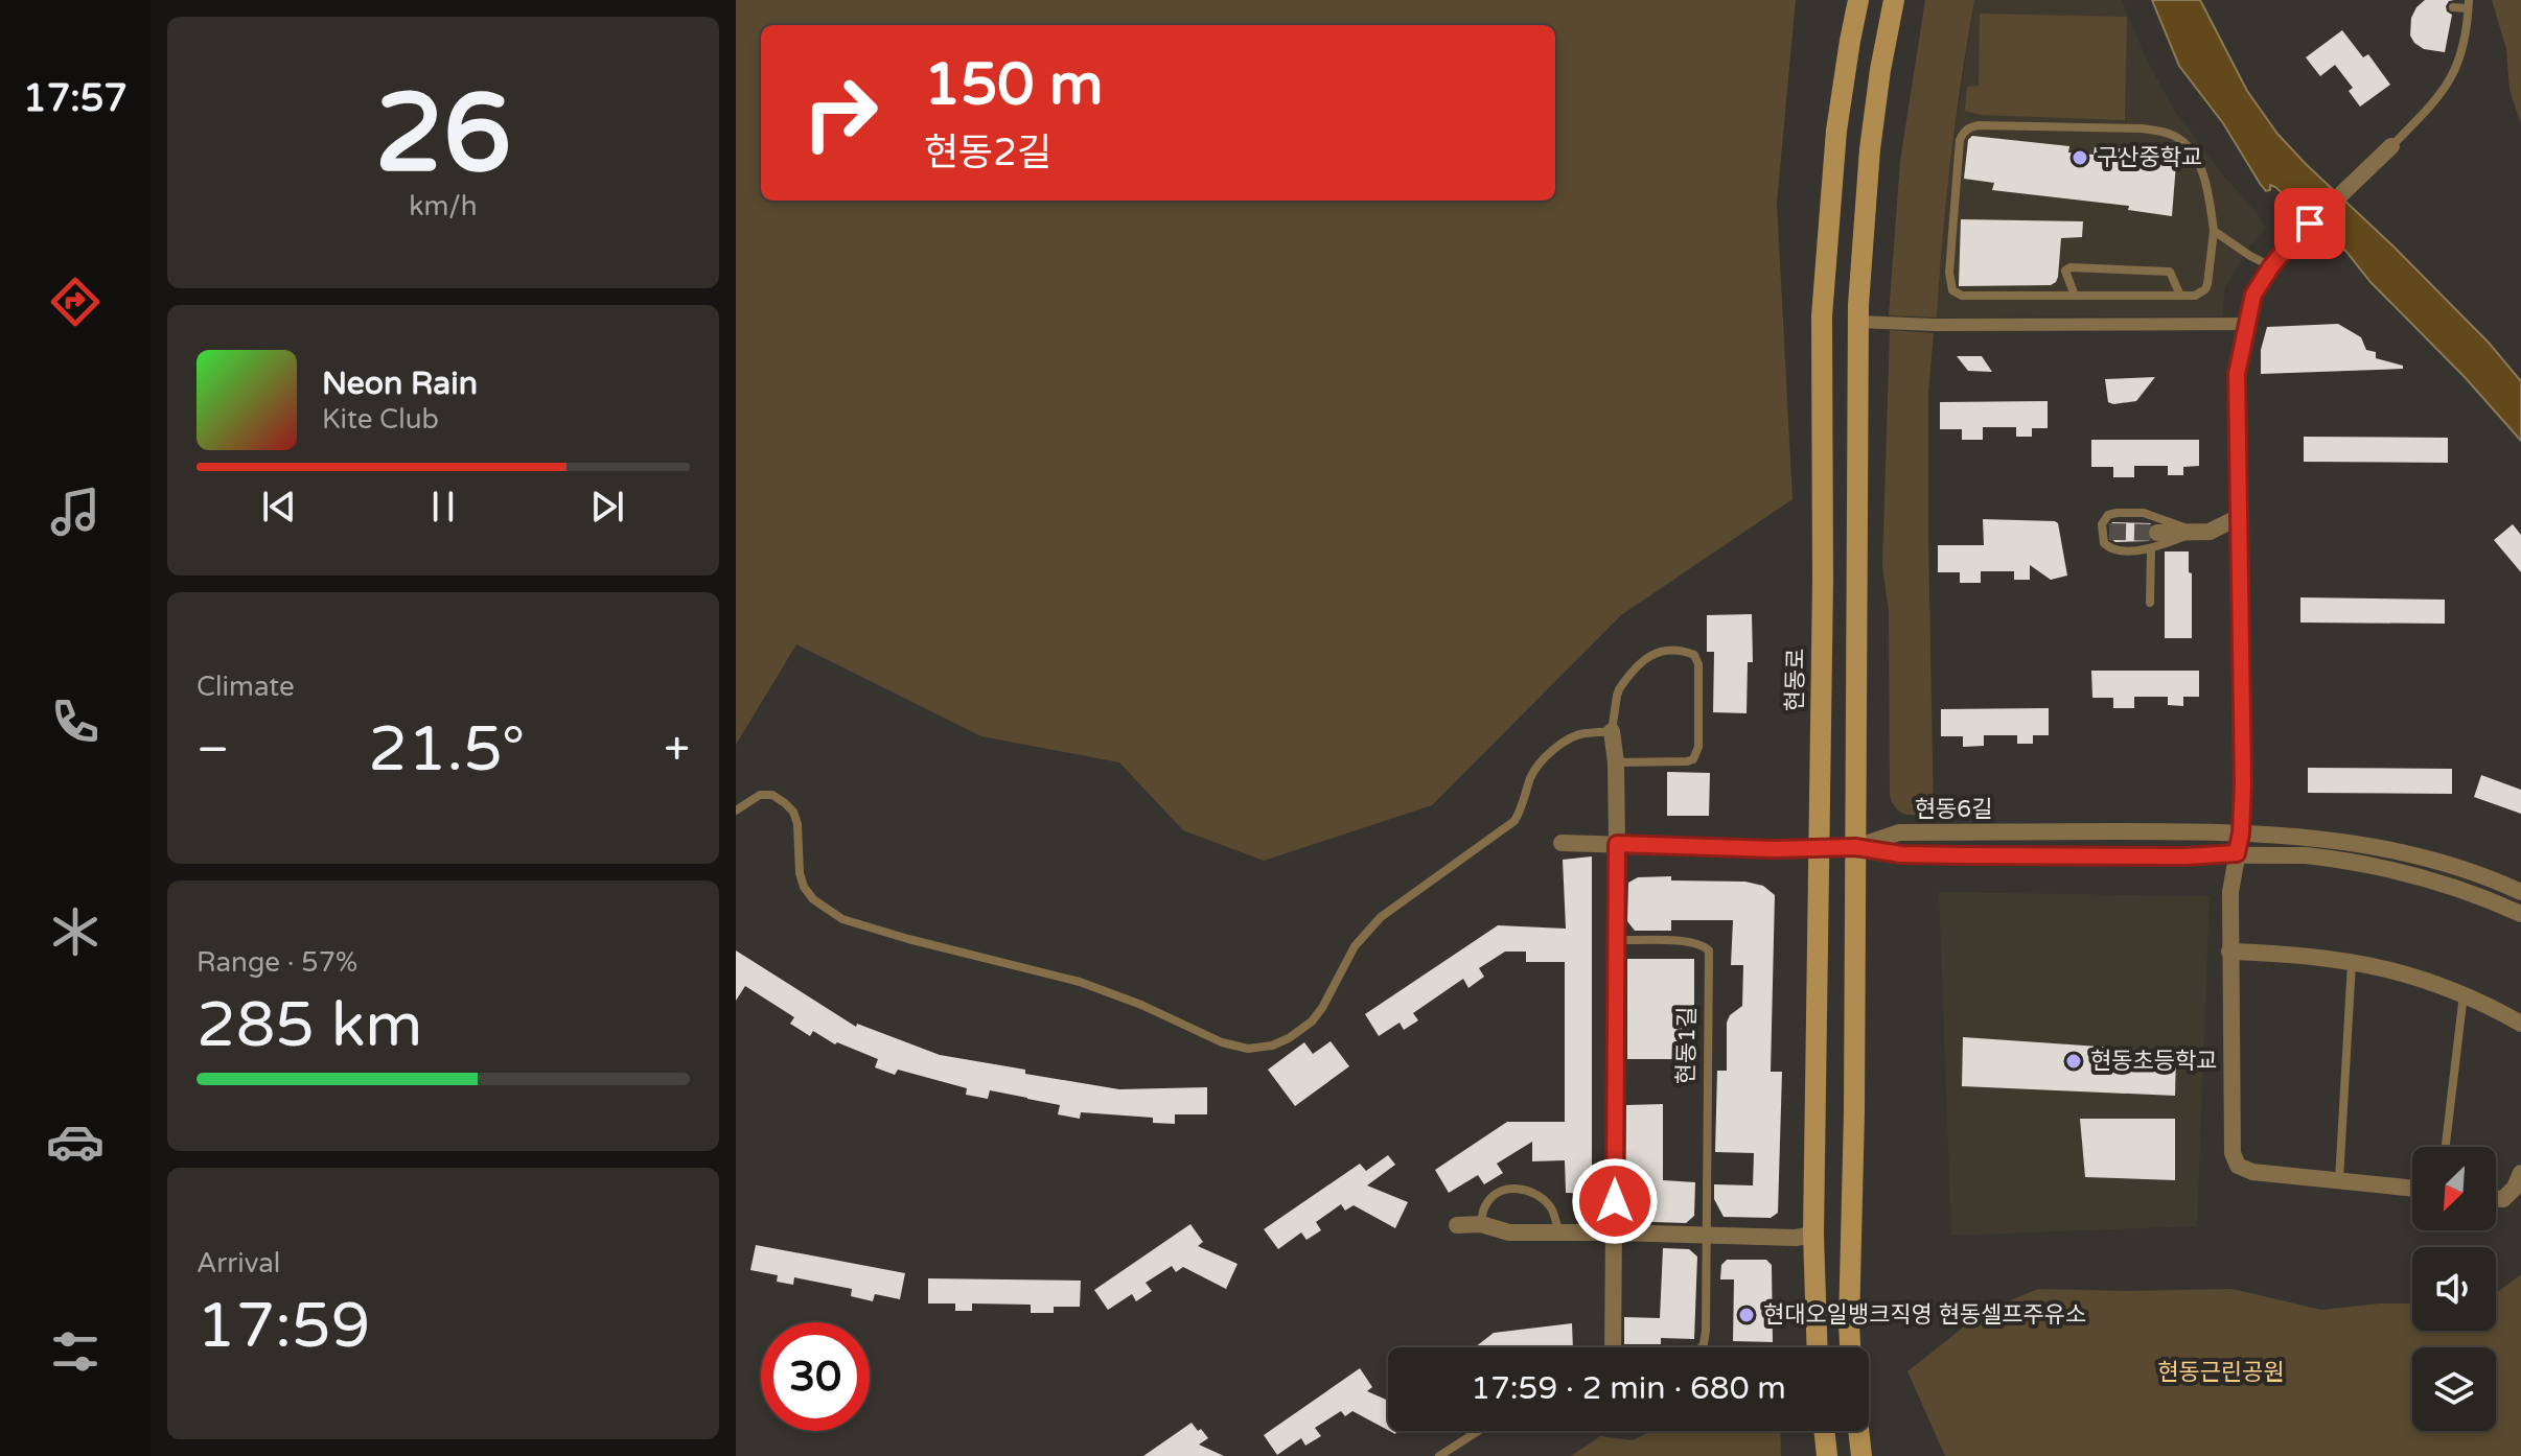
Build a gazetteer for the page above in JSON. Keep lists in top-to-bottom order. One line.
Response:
{"streets":{"main road":["현동로"],"street":["현동6길"],"lane":["현동1길"]},"parks":["현동근린공원"],"places":["구산중학교","현동초등학교","현대오일뱅크직영 현동셀프주유소"],"north":"bottom left","page":{"tabs":"17:57","tile":[["26","km/h"],"Climate",["Range · 57%","285 km"],["Arrival","17:59"]],"turn":["150 m","현동2길"],"song":["Neon Rain","Kite Club"],"heat":["−","21.5°","+"],"limit":"30","trip":"17:59 · 2 min · 680 m"}}
